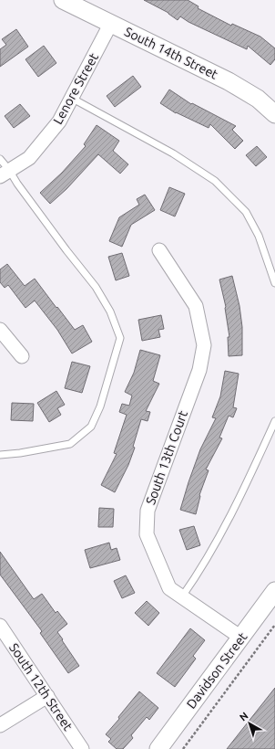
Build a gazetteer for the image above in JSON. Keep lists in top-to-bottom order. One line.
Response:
{"streets":{"street":["South 14th Street","Lenore Street","South 13th Court","Davidson Street","South 12th Street"]},"crossings":[["South 14th Street","Lenore Street"],["South 13th Court","Davidson Street"]],"north":"top left"}
